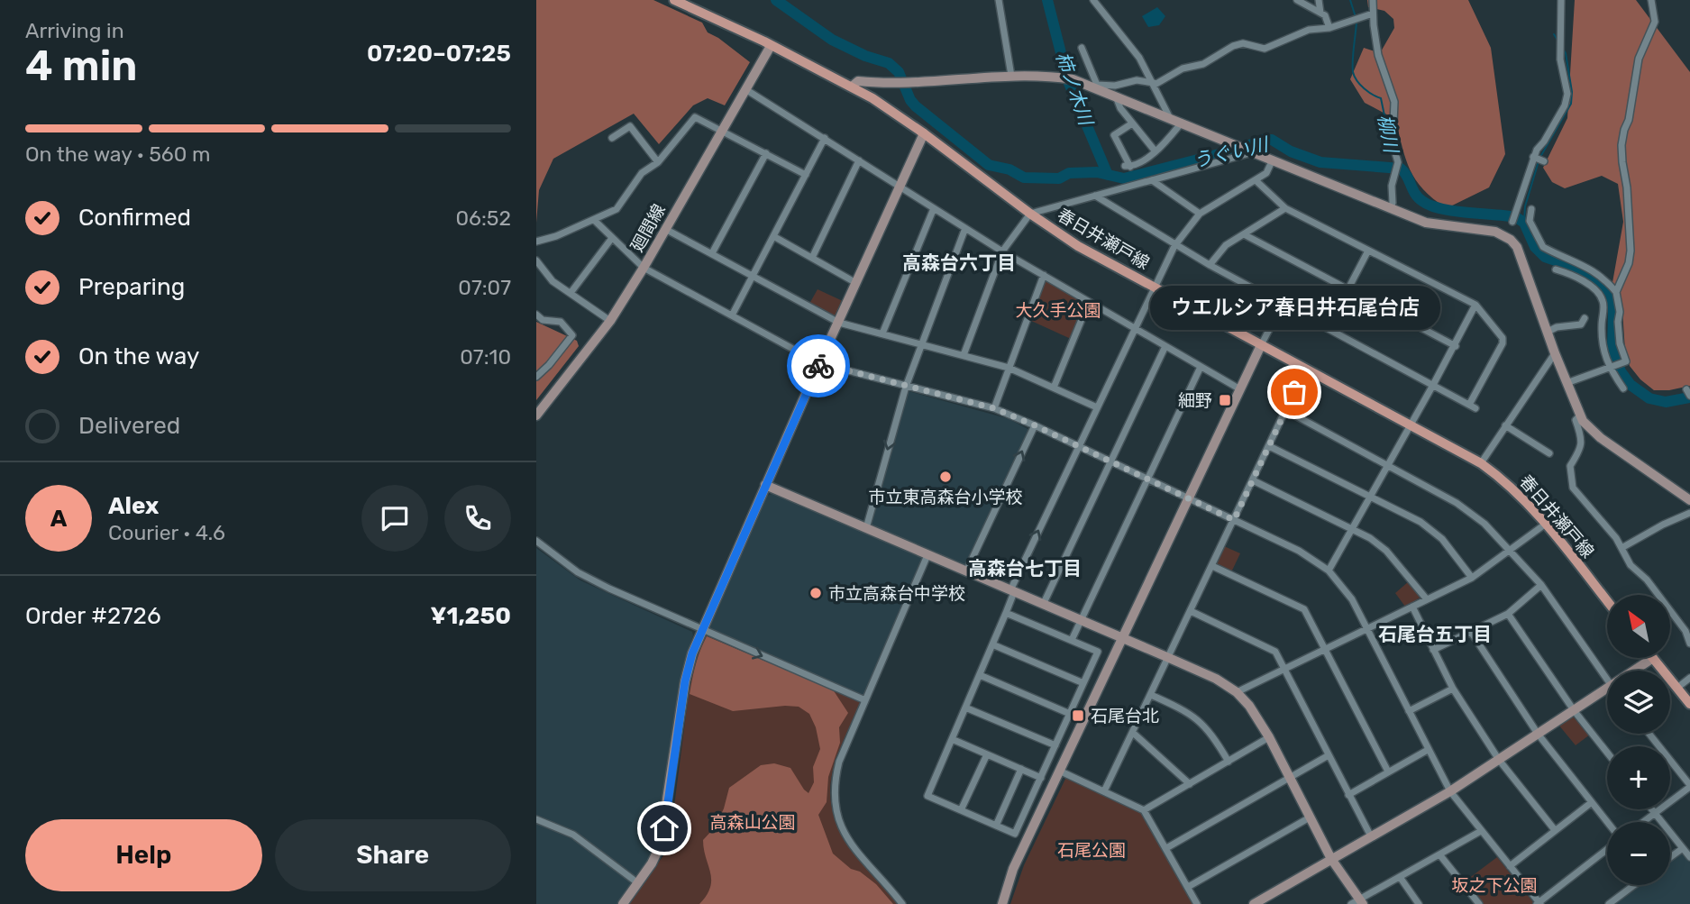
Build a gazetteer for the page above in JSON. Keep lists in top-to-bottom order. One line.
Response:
{"streets":{"main road":["春日井瀬戸線"],"street":["廻間線"]},"crossings":[["廻間線","春日井瀬戸線"]],"districts":["高森台六丁目","高森台七丁目","石尾台五丁目"],"water":["柿ノ木川","柳川","うぐい川"],"parks":["大久手公園","高森山公園","石尾公園","坂之下公園"],"places":{"other":["ウエルシア春日井石尾台店","市立東高森台小学校","市立高森台中学校"],"transit":["細野","石尾台北"]},"north":"top left","page":{"heading":["4 min","Arriving in","07:20–07:25"],"panel":["Alex","Courier · 4.6","Order #2726","¥1,250"],"bar":"On the way · 560 m","list":[["Confirmed","06:52"],["Preparing","07:07"],["On the way","07:10"],"Delivered"],"bubble":"ウエルシア春日井石尾台店","round":"A","map_buttons":["+","−"],"buttons":["Help","Share"]}}
